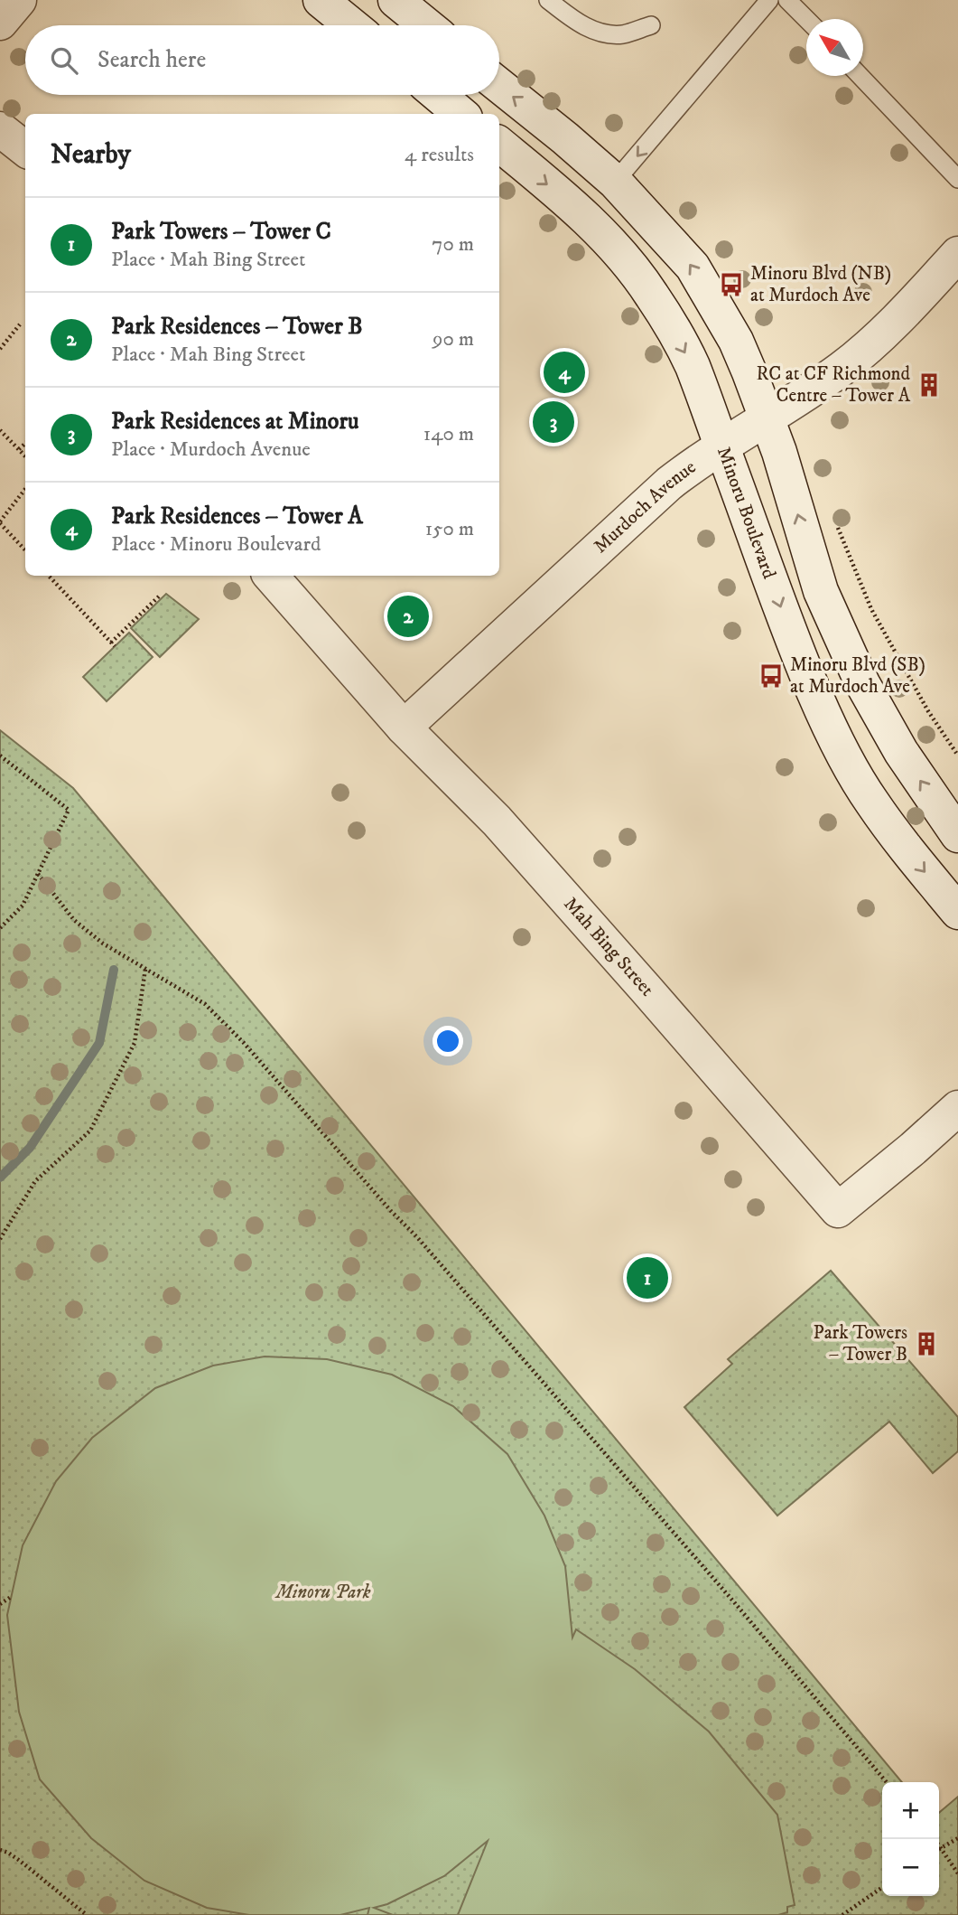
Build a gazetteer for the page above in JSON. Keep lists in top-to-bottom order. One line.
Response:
{"streets":{"street":["Murdoch Avenue","Minoru Boulevard","Mah Bing Street"]},"crossings":[["Murdoch Avenue","Minoru Boulevard"],["Murdoch Avenue","Mah Bing Street"]],"parks":["Minoru Park"],"places":{"bus stop":["Minoru Blvd (NB) at Murdoch Ave","Minoru Blvd (SB) at Murdoch Ave"],"building":["RC at CF Richmond Centre – Tower A","Park Towers – Tower B"]},"north":"top left","page":{"search":"Search here","heading":["Nearby","4 results"],"list":[{"mark":"1","name":"Park Towers – Tower C","note":"Place · Mah Bing Street","value":"70 m"},{"mark":"2","name":"Park Residences – Tower B","note":"Place · Mah Bing Street","value":"90 m"},{"mark":"3","name":"Park Residences at Minoru","note":"Place · Murdoch Avenue","value":"140 m"},{"mark":"4","name":"Park Residences – Tower A","note":"Place · Minoru Boulevard","value":"150 m"}],"pins":["4","3","2","1"],"map_buttons":["+","−"]}}
